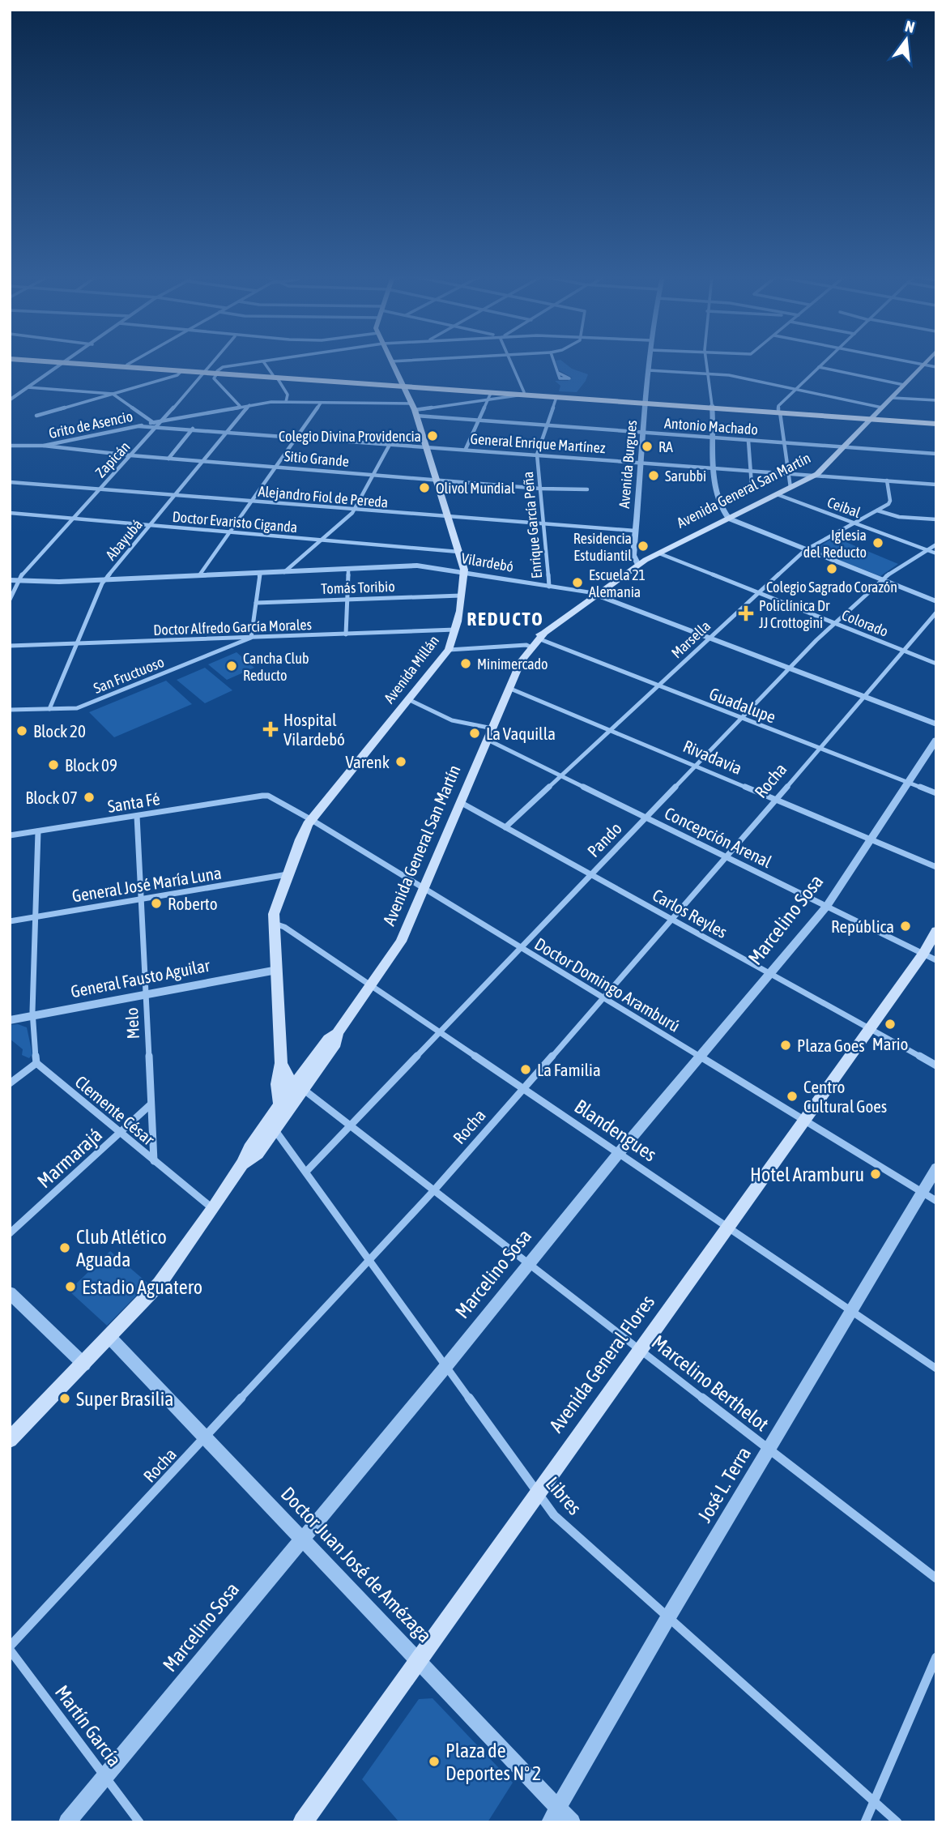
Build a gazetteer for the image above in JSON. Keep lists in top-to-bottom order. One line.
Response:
{"streets":{"main road":["Avenida General San Martín","Avenida Millán","Avenida General Flores"],"street":["Grito de Asencio","Antonio Machado","General Enrique Martínez","Sitio Grande","Zapicán","Avenida Burgues","Alejandro Fiol de Pereda","Ceibal","Doctor Evaristo Ciganda","Enrique García Peña","Abayubá","Vilardebó","Tomás Toribio","Colorado","Doctor Alfredo García Morales","Marsella","San Fructuoso","Guadalupe","Rivadavia","Rocha","Santa Fé","Concepción Arenal","Pando","General José María Luna","Carlos Reyles","Marcelino Sosa","General Fausto Aguilar","Doctor Domingo Aramburú","Melo","Clemente César","Blandengues","Marmarajá","Marcelino Berthelot","José L. Terra","Libres","Doctor Juan José de Amézaga","Martín García"]},"crossings":[["Grito de Asencio","Antonio Machado"],["Grito de Asencio","General Enrique Martínez"],["Grito de Asencio","Sitio Grande"],["Grito de Asencio","Zapicán"],["Grito de Asencio","Abayubá"],["Grito de Asencio","Avenida Millán"],["Antonio Machado","Avenida Burgues"],["Antonio Machado","Avenida General San Martín"],["Antonio Machado","Enrique García Peña"],["Antonio Machado","Avenida Millán"],["General Enrique Martínez","Zapicán"],["General Enrique Martínez","Avenida Burgues"],["General Enrique Martínez","Avenida General San Martín"],["General Enrique Martínez","Enrique García Peña"],["General Enrique Martínez","Abayubá"],["General Enrique Martínez","Avenida Millán"],["Sitio Grande","Zapicán"],["Sitio Grande","Enrique García Peña"],["Sitio Grande","Abayubá"],["Sitio Grande","Avenida Millán"],["Zapicán","Alejandro Fiol de Pereda"],["Zapicán","Doctor Evaristo Ciganda"],["Zapicán","Vilardebó"],["Avenida Burgues","Avenida General San Martín"],["Avenida Burgues","Alejandro Fiol de Pereda"],["Avenida General San Martín","Ceibal"],["Avenida General San Martín","Vilardebó"],["Avenida General San Martín","Colorado"],["Avenida General San Martín","Avenida Millán"],["Avenida General San Martín","Guadalupe"],["Avenida General San Martín","Rivadavia"],["Avenida General San Martín","Concepción Arenal"],["Avenida General San Martín","Carlos Reyles"],["Avenida General San Martín","Doctor Domingo Aramburú"],["Avenida General San Martín","Clemente César"],["Avenida General San Martín","Blandengues"],["Avenida General San Martín","Marcelino Berthelot"],["Avenida General San Martín","Libres"],["Avenida General San Martín","Doctor Juan José de Amézaga"],["Alejandro Fiol de Pereda","Enrique García Peña"],["Alejandro Fiol de Pereda","Abayubá"],["Alejandro Fiol de Pereda","Avenida Millán"],["Ceibal","Marsella"],["Ceibal","Pando"],["Doctor Evaristo Ciganda","Abayubá"],["Doctor Evaristo Ciganda","Avenida Millán"],["Enrique García Peña","Vilardebó"],["Abayubá","Vilardebó"],["Abayubá","Doctor Alfredo García Morales"],["Abayubá","San Fructuoso"],["Vilardebó","Marsella"],["Vilardebó","Avenida Millán"],["Vilardebó","Rocha"],["Vilardebó","Pando"],["Tomás Toribio","Avenida Millán"],["Colorado","Marsella"],["Colorado","Rocha"],["Colorado","Pando"],["Doctor Alfredo García Morales","Avenida Millán"],["Doctor Alfredo García Morales","San Fructuoso"],["Marsella","Guadalupe"],["Marsella","Rivadavia"],["Marsella","Concepción Arenal"],["Marsella","Carlos Reyles"],["Avenida Millán","General José María Luna"],["Avenida Millán","General Fausto Aguilar"],["Avenida Millán","Doctor Domingo Aramburú"],["Avenida Millán","Blandengues"],["Avenida Millán","Marcelino Berthelot"],["Guadalupe","Rocha"],["Guadalupe","Pando"],["Guadalupe","Marcelino Sosa"],["Rivadavia","Rocha"],["Rivadavia","Pando"],["Rivadavia","Marcelino Sosa"],["Rocha","Concepción Arenal"],["Rocha","Carlos Reyles"],["Rocha","Doctor Domingo Aramburú"],["Rocha","Blandengues"],["Rocha","Marcelino Berthelot"],["Rocha","Libres"],["Rocha","Doctor Juan José de Amézaga"],["Rocha","Martín García"],["Santa Fé","Doctor Domingo Aramburú"],["Santa Fé","Melo"],["Concepción Arenal","Pando"],["Concepción Arenal","Marcelino Sosa"],["Concepción Arenal","Avenida General Flores"],["Pando","Carlos Reyles"],["Pando","Doctor Domingo Aramburú"],["Pando","Blandengues"],["Pando","Marcelino Berthelot"],["Pando","Libres"],["General José María Luna","Melo"],["Carlos Reyles","Marcelino Sosa"],["Carlos Reyles","Avenida General Flores"],["Marcelino Sosa","Doctor Domingo Aramburú"],["Marcelino Sosa","Blandengues"],["Marcelino Sosa","Marcelino Berthelot"],["Marcelino Sosa","Libres"],["Marcelino Sosa","Doctor Juan José de Amézaga"],["Marcelino Sosa","Martín García"],["General Fausto Aguilar","Melo"],["Doctor Domingo Aramburú","Avenida General Flores"],["Doctor Domingo Aramburú","José L. Terra"],["Melo","Clemente César"],["Melo","Marmarajá"],["Clemente César","Marmarajá"],["Blandengues","Avenida General Flores"],["Blandengues","José L. Terra"],["Avenida General Flores","Marcelino Berthelot"],["Avenida General Flores","Libres"],["Avenida General Flores","Doctor Juan José de Amézaga"],["Marcelino Berthelot","José L. Terra"],["José L. Terra","Libres"],["José L. Terra","Doctor Juan José de Amézaga"]],"districts":["REDUCTO"],"places":{"other":["Colegio Divina Providencia","RA","Sarubbi","Olivol Mundial","Iglesia del Reducto","Residencia Estudiantil","Colegio Sagrado Corazón","Escuela 21 Alemania","Minimercado","Cancha Club Reducto","Block 20","La Vaquilla","Varenk","Block 09","Block 07","Roberto","República","Mario","Plaza Goes","La Familia","Centro Cultural Goes","Hotel Aramburu","Club Atlético Aguada","Estadio Aguatero","Super Brasilia","Plaza de Deportes Nº 2"],"health":["Policlínica Dr JJ Crottogini","Hospital Vilardebó"]},"north":"top"}
